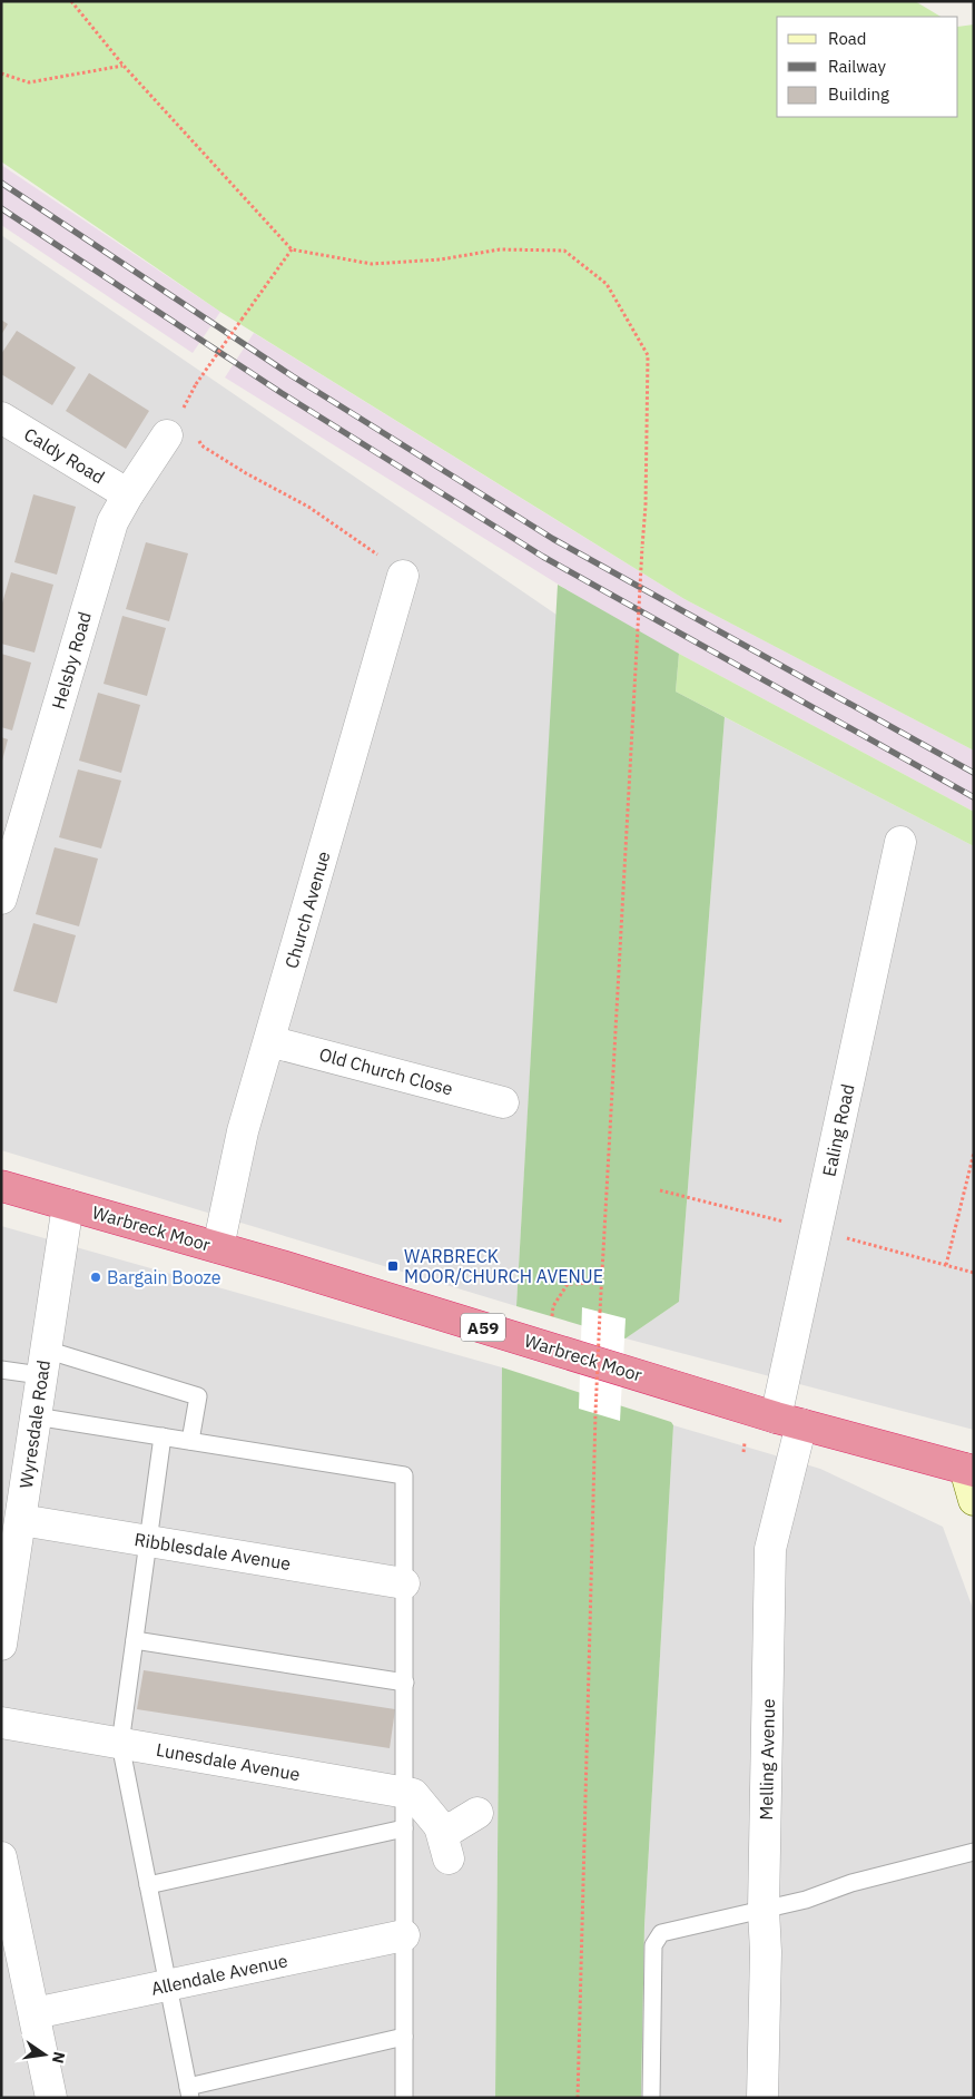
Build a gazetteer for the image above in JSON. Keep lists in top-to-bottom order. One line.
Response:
{"streets":{"highway":["Warbreck Moor","A59"],"street":["Caldy Road","Helsby Road","Church Avenue","Old Church Close","Ealing Road","Wyresdale Road","Ribblesdale Avenue","Melling Avenue","Lunesdale Avenue","Allendale Avenue"]},"crossings":[["Caldy Road","Helsby Road"],["Church Avenue","Old Church Close"],["Church Avenue","Warbreck Moor"],["Ealing Road","Warbreck Moor"],["Ealing Road","Melling Avenue"],["Warbreck Moor","Wyresdale Road"],["Warbreck Moor","Melling Avenue"],["Wyresdale Road","Ribblesdale Avenue"]],"places":{"transit":["WARBRECK MOOR/CHURCH AVENUE"],"other":["Bargain Booze"]},"legend":["Road","Railway","Building"],"north":"right"}
